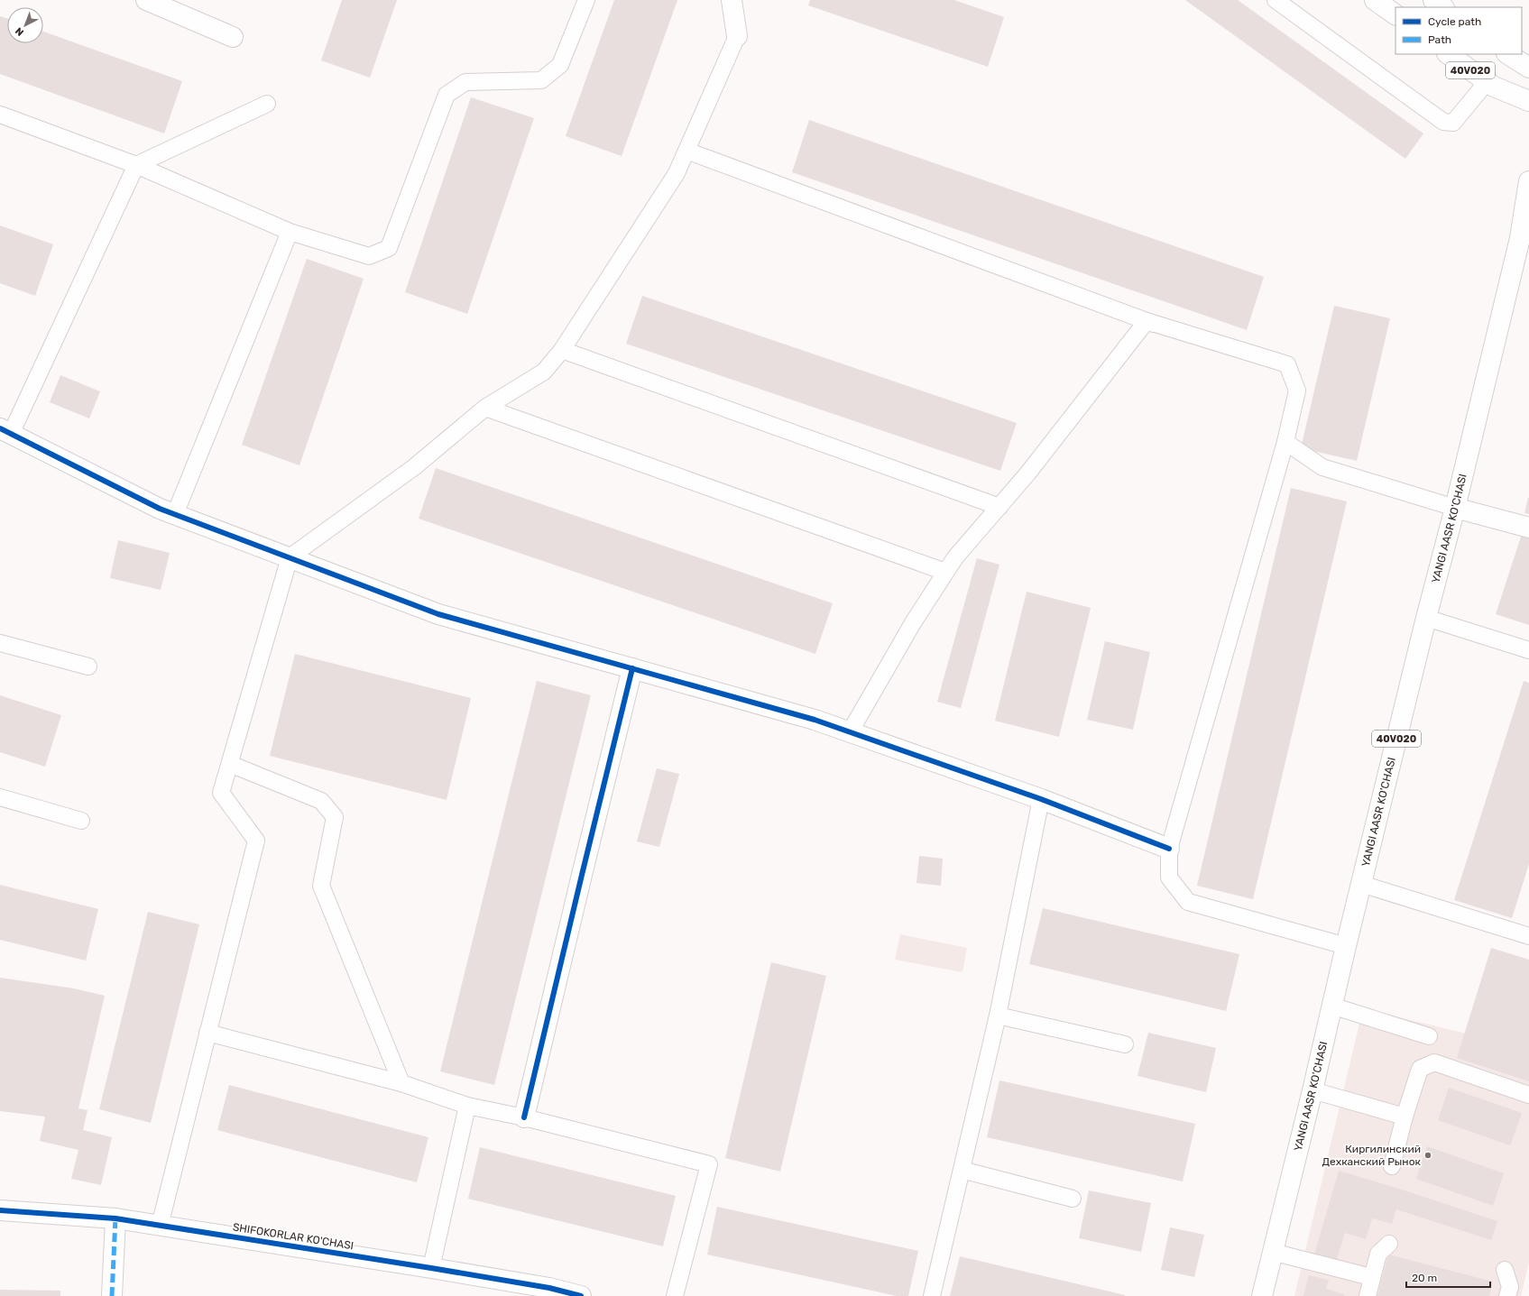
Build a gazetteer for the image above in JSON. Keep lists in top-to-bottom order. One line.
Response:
{"streets":{"street":["40V020","YANGI AASR KO'CHASI","SHIFOKORLAR KO'CHASI"]},"places":["Киргилинский Дехканский Рынок"],"legend":["Cycle path","Path"],"scale_bar":"20 m","north":"bottom left"}
